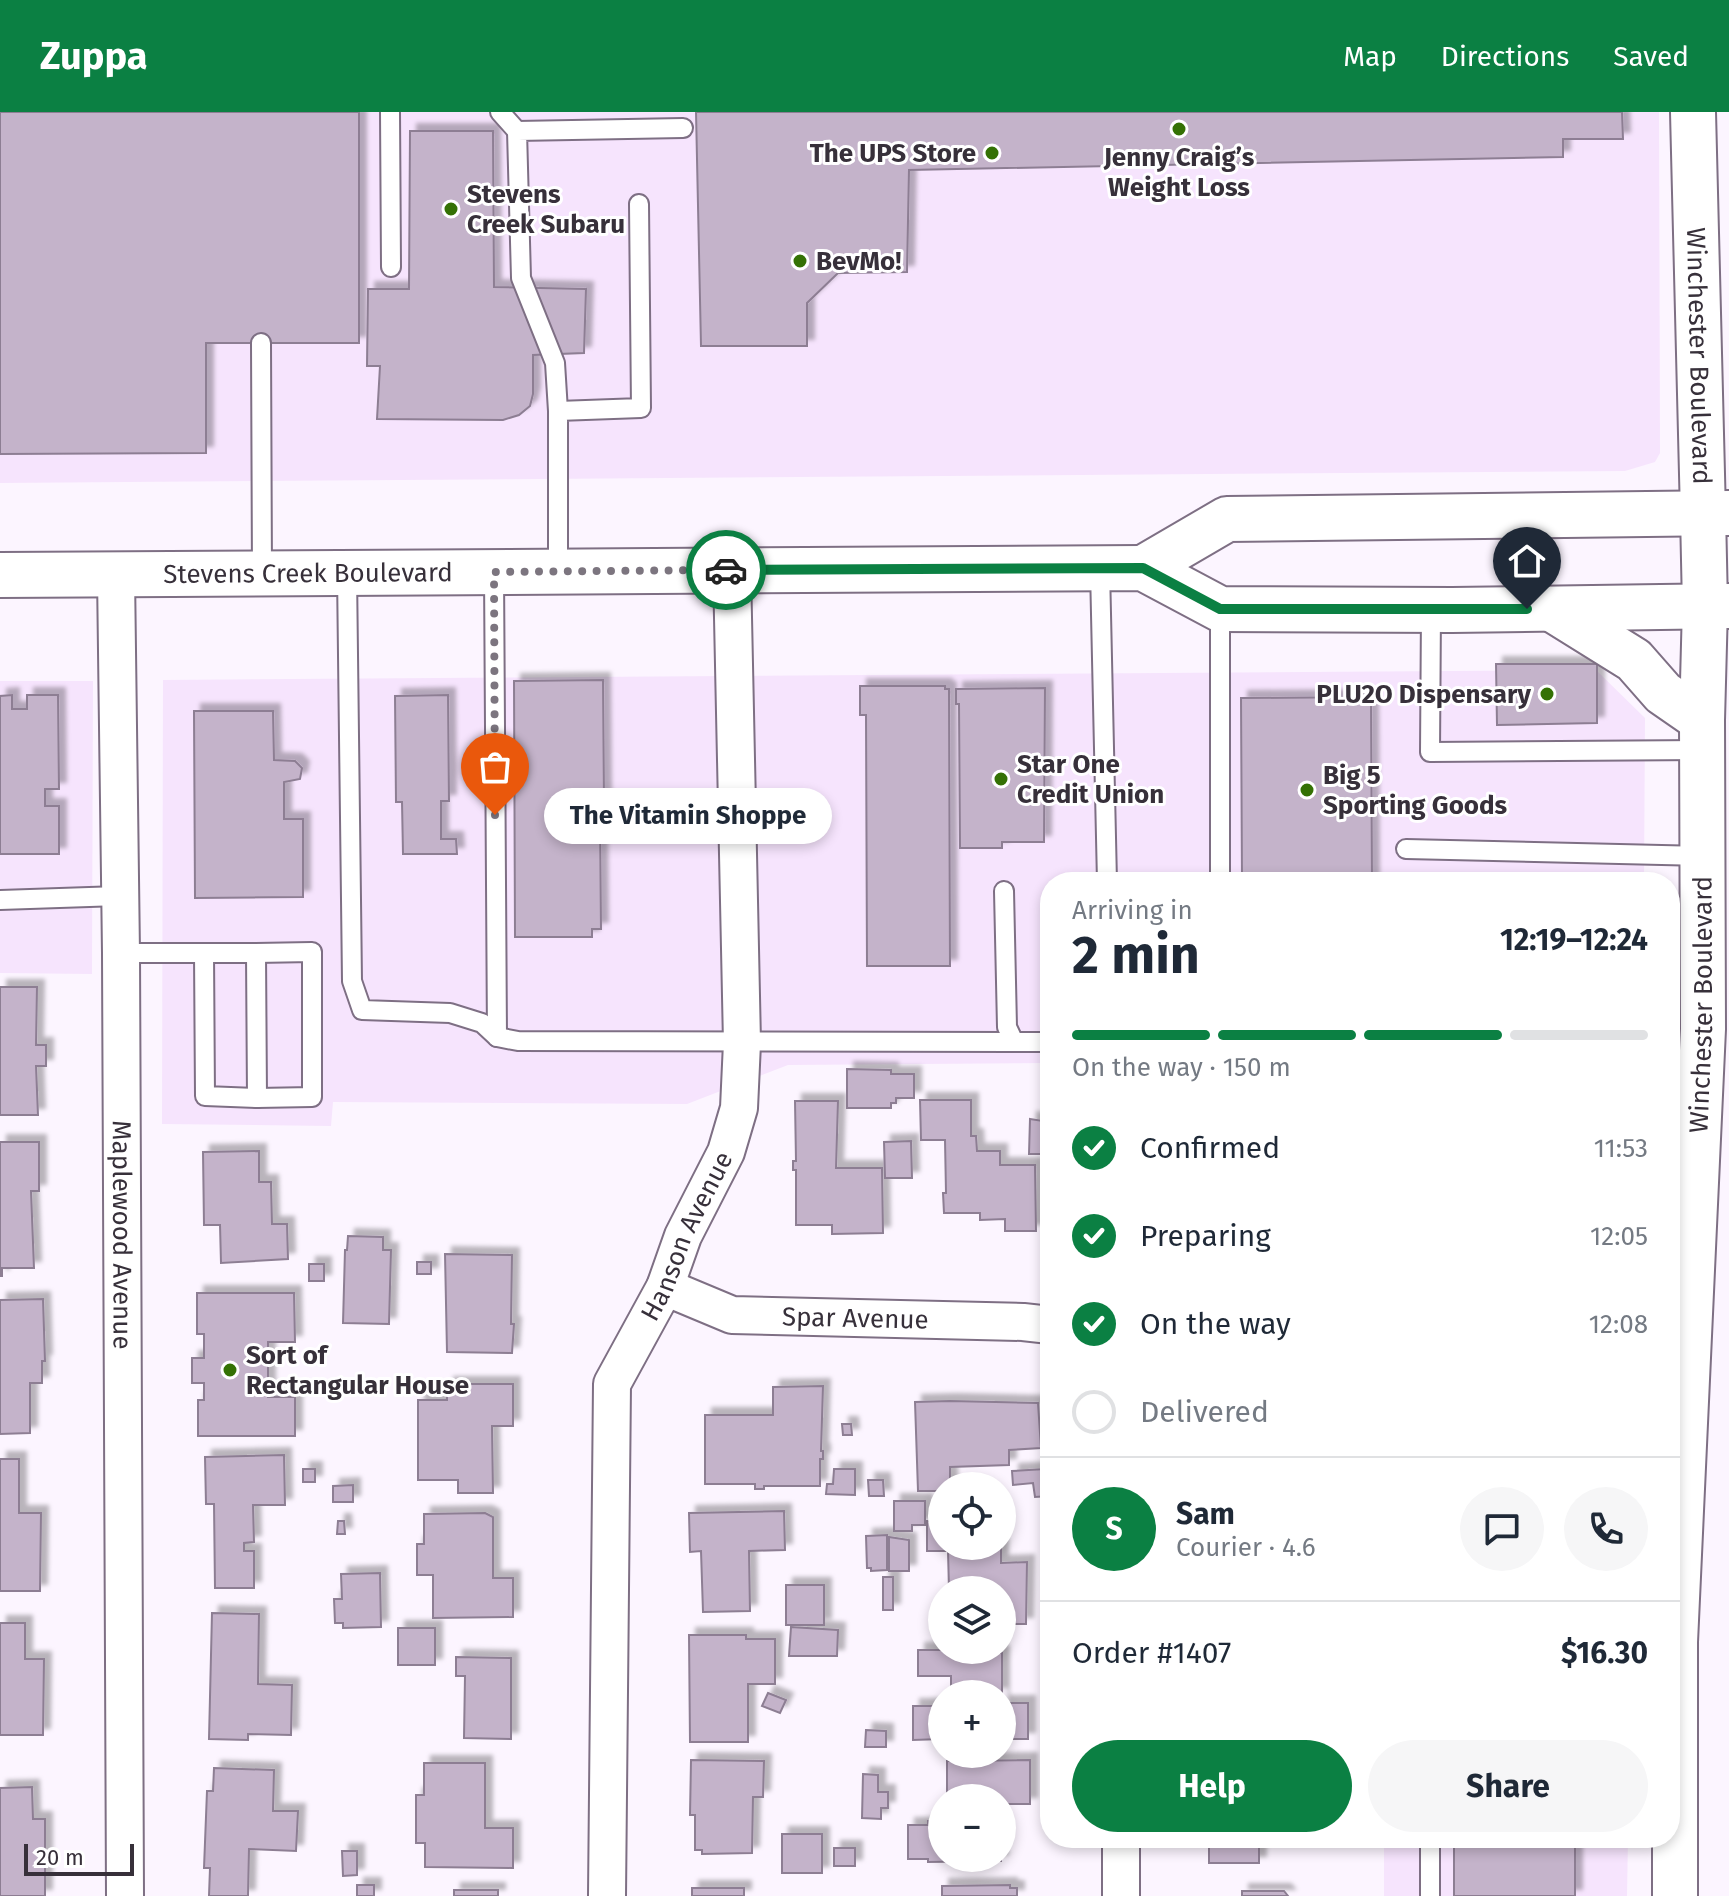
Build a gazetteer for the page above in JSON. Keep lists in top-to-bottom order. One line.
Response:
{"streets":{"main road":["Winchester Boulevard","Stevens Creek Boulevard"],"street":["Maplewood Avenue","Hanson Avenue","Spar Avenue"]},"crossings":[["Winchester Boulevard","Stevens Creek Boulevard"],["Stevens Creek Boulevard","Maplewood Avenue"],["Stevens Creek Boulevard","Hanson Avenue"],["Hanson Avenue","Spar Avenue"]],"places":["Jenny Craig’s Weight Loss","The UPS Store","Stevens Creek Subaru","BevMo!","PLU2O Dispensary","Star One Credit Union","Big 5 Sporting Goods","The Vitamin Shoppe","Sort of Rectangular House"],"scale_bar":"20 m","page":{"header":"Zuppa","nav":["Map","Directions","Saved"],"bubble":"The Vitamin Shoppe","heading":["2 min","Arriving in","12:19–12:24"],"panel":["Sam","Courier · 4.6","Order #1407","$16.30"],"bar":"On the way · 150 m","list":[["Confirmed","11:53"],["Preparing","12:05"],["On the way","12:08"],"Delivered"],"map_buttons":["+","−"],"round":"S","buttons":["Help","Share"],"scale":"20 m"}}
